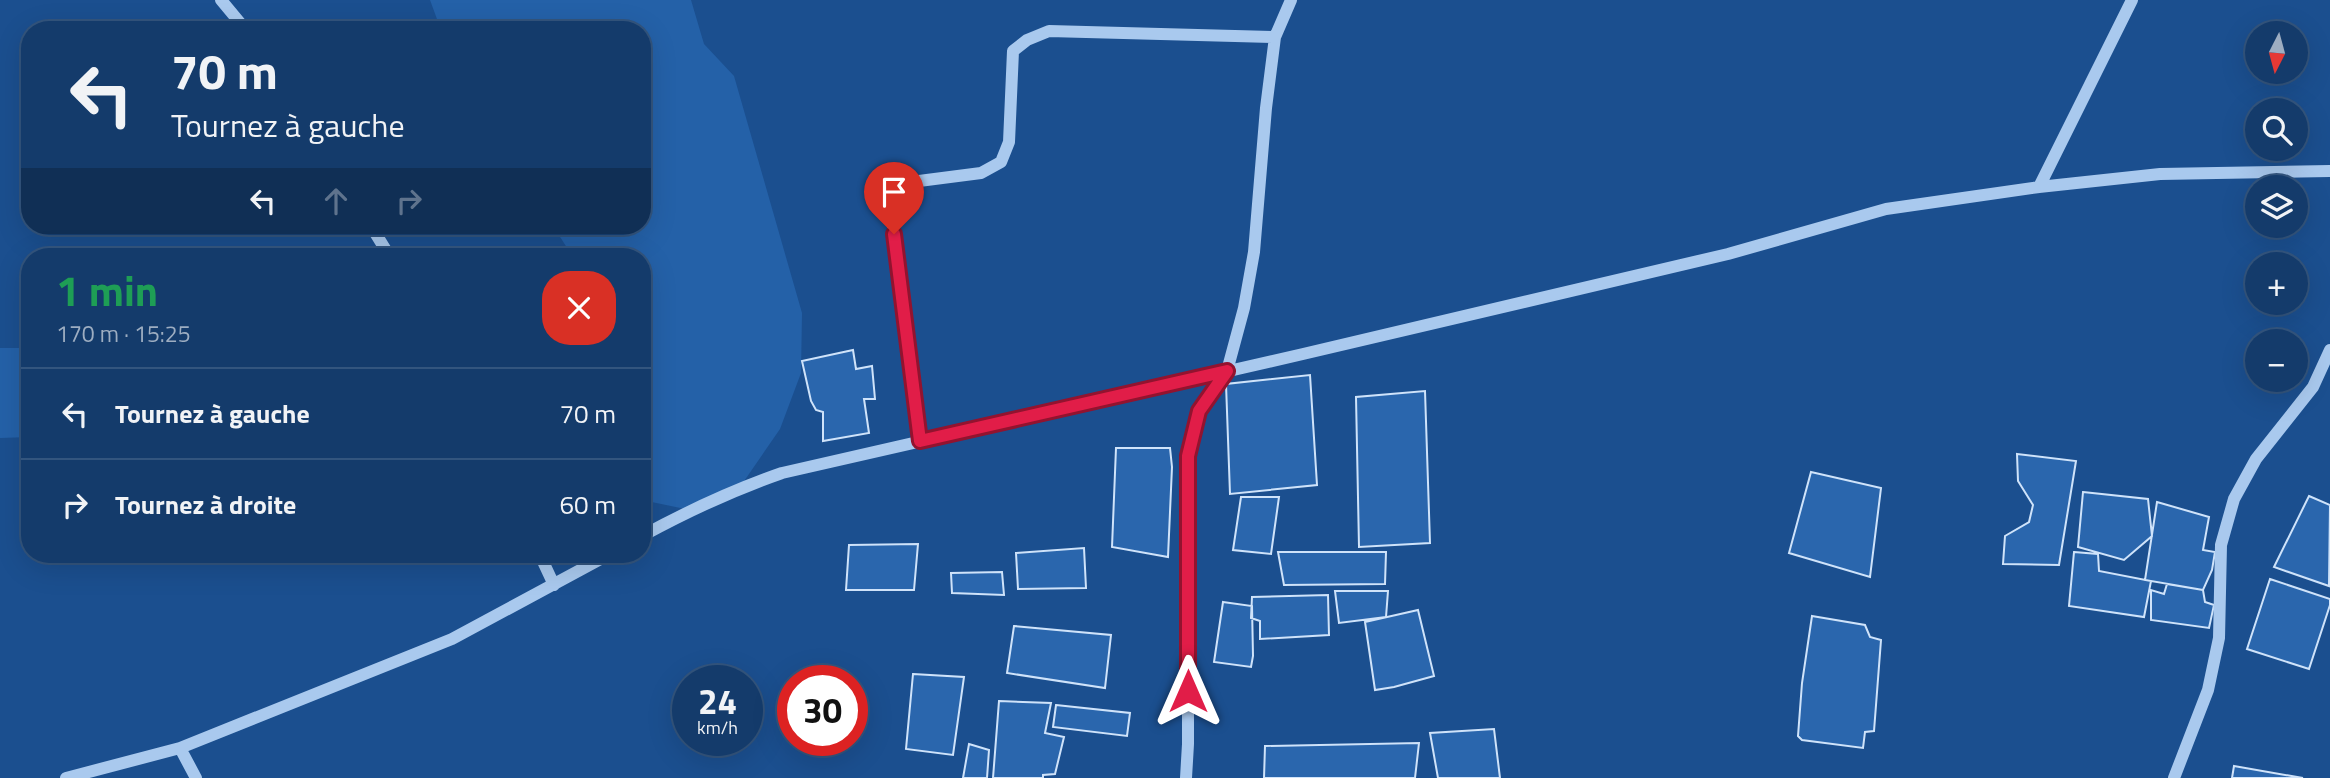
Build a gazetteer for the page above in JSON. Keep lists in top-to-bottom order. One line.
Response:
{"north":"bottom","page":{"map_buttons":["+","−"],"turn":["70 m","Tournez à gauche"],"heading":["1 min","170 m · 15:25"],"list":[{"name":"Tournez à gauche","value":"70 m"},{"name":"Tournez à droite","value":"60 m"}],"speed":"24 km/h","limit":"30"}}
